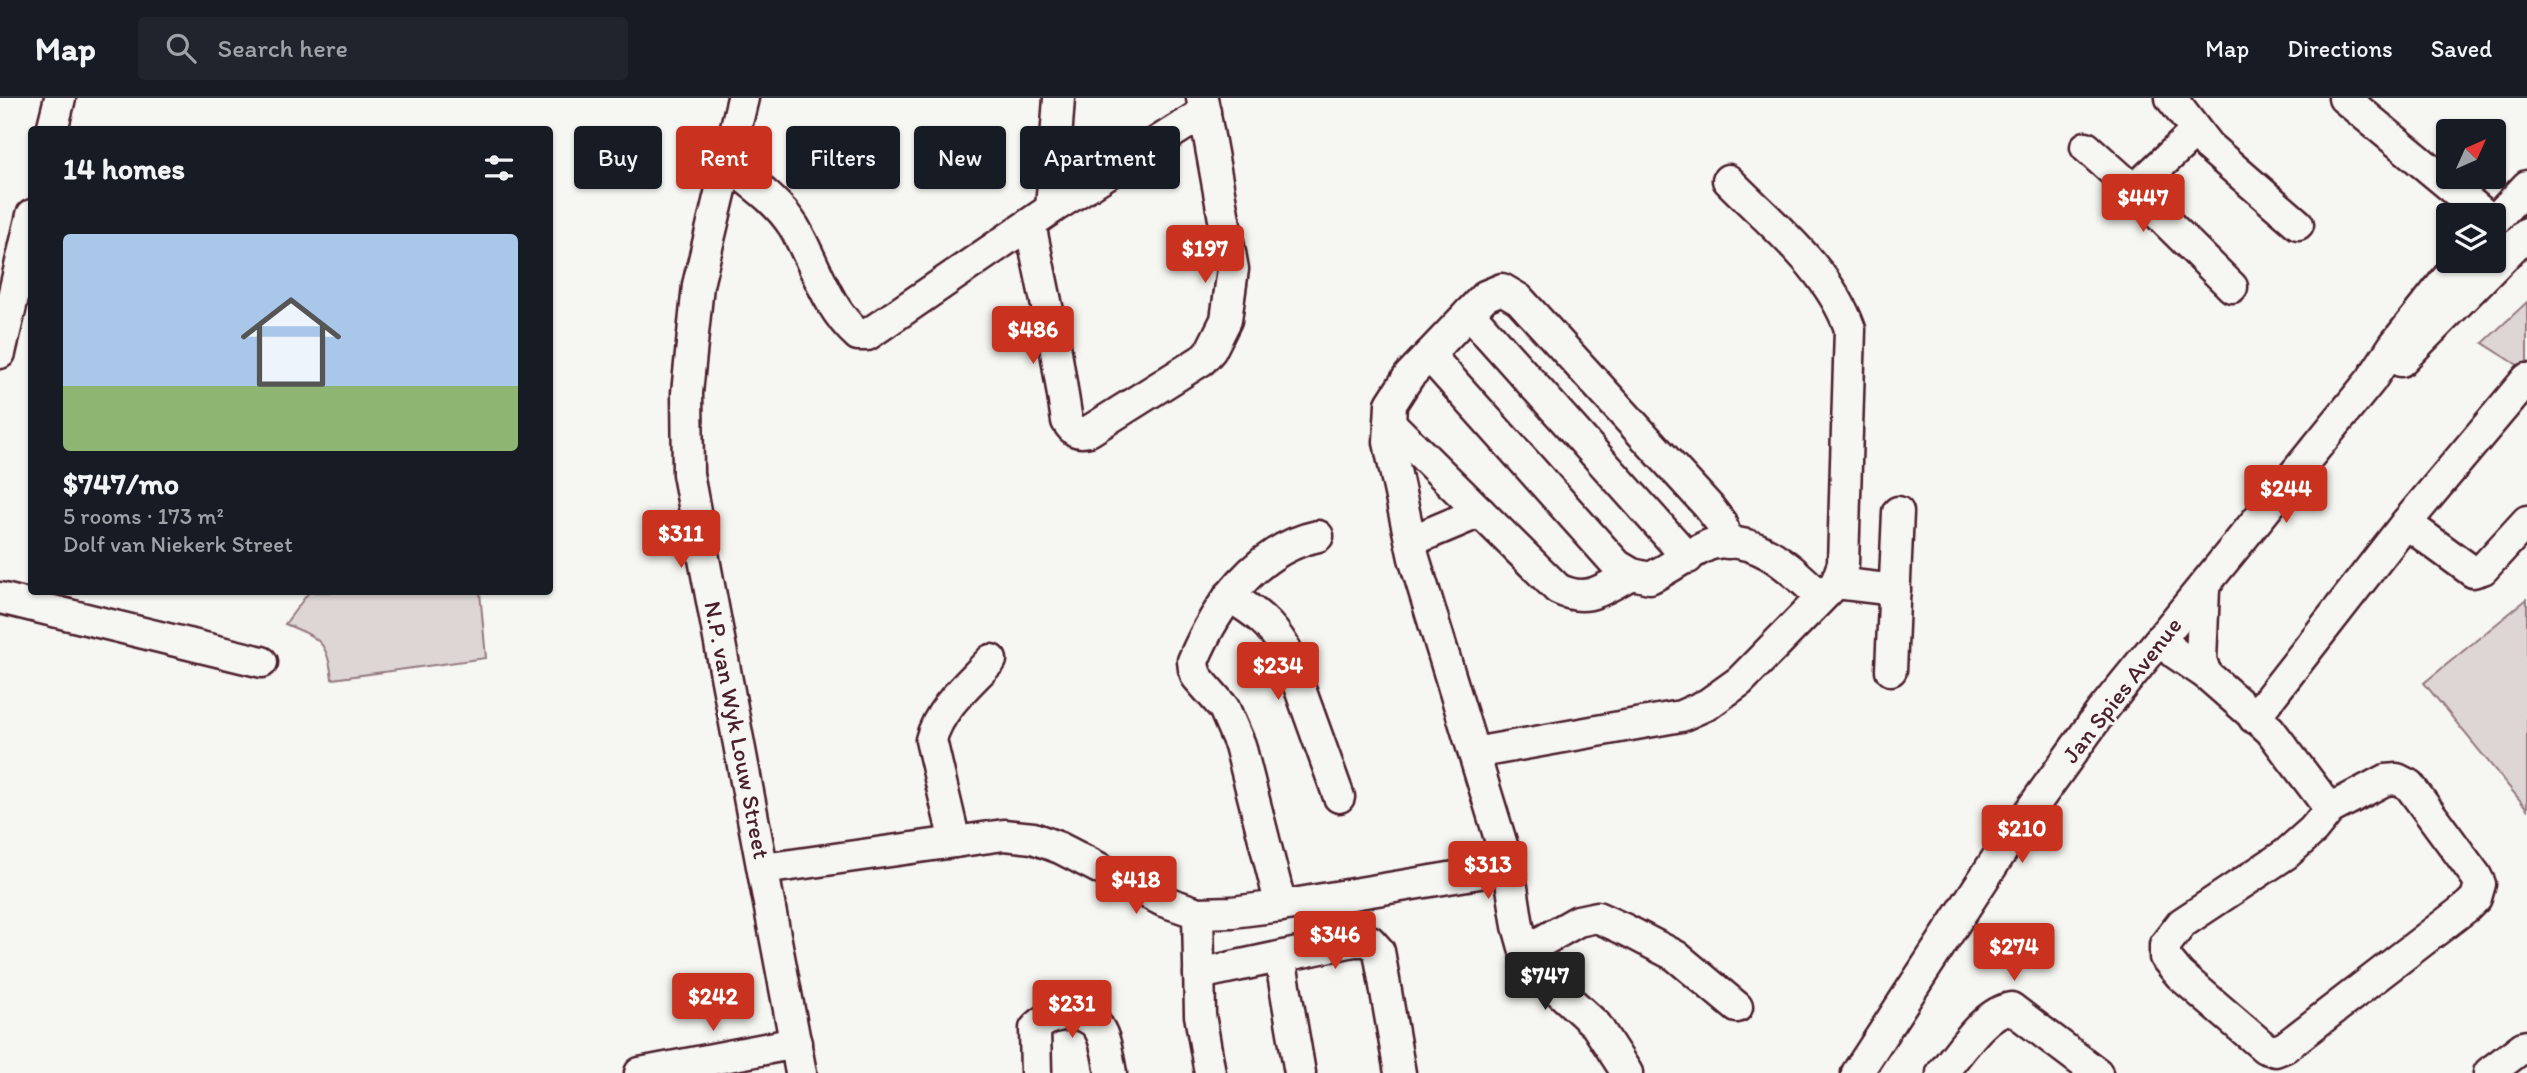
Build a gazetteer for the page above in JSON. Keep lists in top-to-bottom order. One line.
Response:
{"streets":{"street":["Jan Spies Avenue","N.P. van Wyk Louw Street"]},"north":"top right","page":{"header":"Map","search":"Search here","nav":["Map","Directions","Saved"],"chip":["Buy","Rent","Filters","New","Apartment"],"heading":"14 homes","price":["$447","$197","$486","$244","$311","$234","$210","$313","$418","$346","$274","$747","$242","$231"],"list":[{"name":"$747/mo","note":"5 rooms · 173 m² · Dolf van Niekerk Street"}]}}
